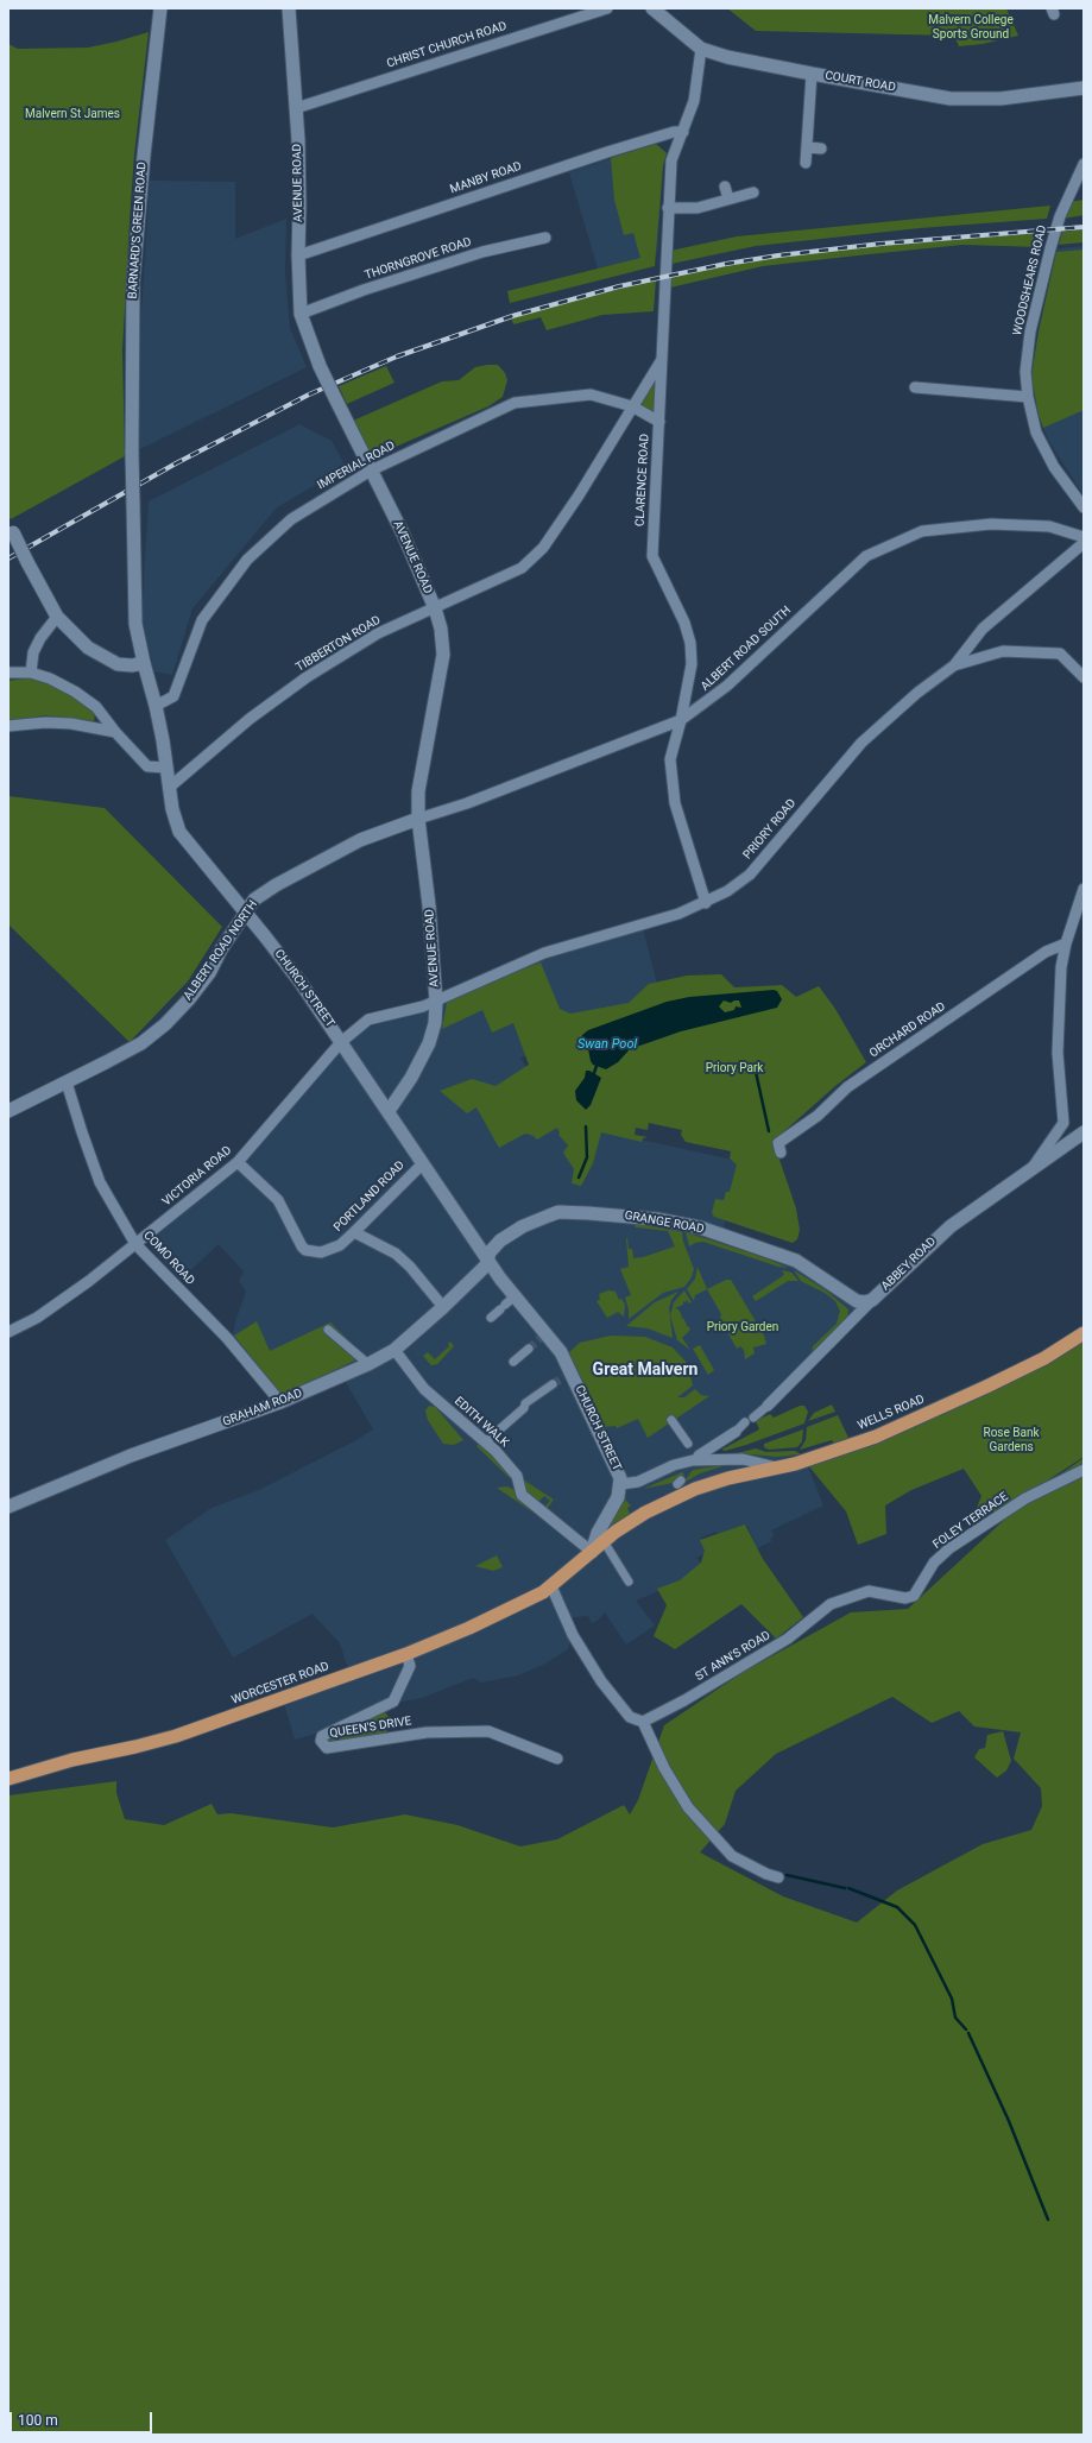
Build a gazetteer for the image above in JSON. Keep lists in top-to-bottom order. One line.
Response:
{"streets":{"highway":["WELLS ROAD","WORCESTER ROAD"],"street":["CHRIST CHURCH ROAD","COURT ROAD","MANBY ROAD","AVENUE ROAD","BARNARD'S GREEN ROAD","THORNGROVE ROAD","WOODSHEARS ROAD","IMPERIAL ROAD","CLARENCE ROAD","TIBBERTON ROAD","ALBERT ROAD SOUTH","PRIORY ROAD","ALBERT ROAD NORTH","CHURCH STREET","ORCHARD ROAD","VICTORIA ROAD","PORTLAND ROAD","GRANGE ROAD","COMO ROAD","ABBEY ROAD","GRAHAM ROAD","EDITH WALK","FOLEY TERRACE","ST ANN'S ROAD","QUEEN'S DRIVE"]},"crossings":[["CHRIST CHURCH ROAD","AVENUE ROAD"],["COURT ROAD","CLARENCE ROAD"],["MANBY ROAD","AVENUE ROAD"],["MANBY ROAD","CLARENCE ROAD"],["AVENUE ROAD","THORNGROVE ROAD"],["AVENUE ROAD","IMPERIAL ROAD"],["AVENUE ROAD","TIBBERTON ROAD"],["AVENUE ROAD","ALBERT ROAD SOUTH"],["AVENUE ROAD","PRIORY ROAD"],["AVENUE ROAD","ALBERT ROAD NORTH"],["AVENUE ROAD","CHURCH STREET"],["AVENUE ROAD","VICTORIA ROAD"],["BARNARD'S GREEN ROAD","CHURCH STREET"],["IMPERIAL ROAD","CLARENCE ROAD"],["IMPERIAL ROAD","TIBBERTON ROAD"],["IMPERIAL ROAD","CHURCH STREET"],["CLARENCE ROAD","TIBBERTON ROAD"],["CLARENCE ROAD","ALBERT ROAD SOUTH"],["CLARENCE ROAD","PRIORY ROAD"],["TIBBERTON ROAD","CHURCH STREET"],["ALBERT ROAD SOUTH","ALBERT ROAD NORTH"],["PRIORY ROAD","VICTORIA ROAD"],["ALBERT ROAD NORTH","CHURCH STREET"],["ALBERT ROAD NORTH","COMO ROAD"],["CHURCH STREET","VICTORIA ROAD"],["CHURCH STREET","PORTLAND ROAD"],["CHURCH STREET","GRANGE ROAD"],["CHURCH STREET","GRAHAM ROAD"],["CHURCH STREET","EDITH WALK"],["CHURCH STREET","WORCESTER ROAD"],["VICTORIA ROAD","PORTLAND ROAD"],["VICTORIA ROAD","COMO ROAD"],["GRANGE ROAD","ABBEY ROAD"],["GRANGE ROAD","GRAHAM ROAD"],["COMO ROAD","GRAHAM ROAD"],["GRAHAM ROAD","EDITH WALK"],["WELLS ROAD","WORCESTER ROAD"],["EDITH WALK","WORCESTER ROAD"],["FOLEY TERRACE","ST ANN'S ROAD"],["WORCESTER ROAD","QUEEN'S DRIVE"]],"districts":["Great Malvern"],"water":["Swan Pool"],"parks":["Malvern College Sports Ground","Malvern St James","Priory Park","Priory Garden","Rose Bank Gardens"],"scale_bar":"100 m"}
